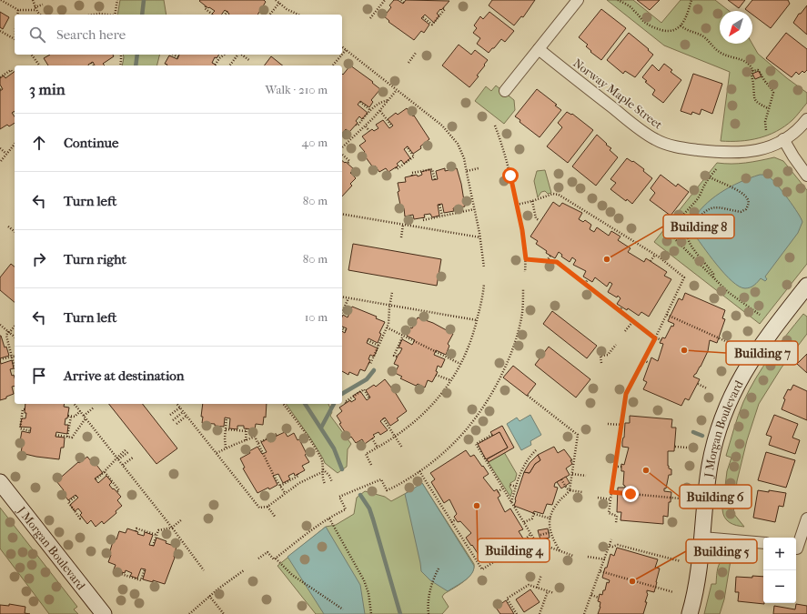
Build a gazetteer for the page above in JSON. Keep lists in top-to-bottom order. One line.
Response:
{"streets":{"street":["Norway Maple Street","J Morgan Boulevard"]},"places":["Building 8","Building 7","Building 6","Building 4","Building 5"],"north":"bottom left","page":{"search":"Search here","heading":["3 min","Walk · 210 m"],"list":[["Continue","40 m"],["Turn left","80 m"],["Turn right","80 m"],["Turn left","10 m"],"Arrive at destination"],"map_buttons":["+","−"]}}
